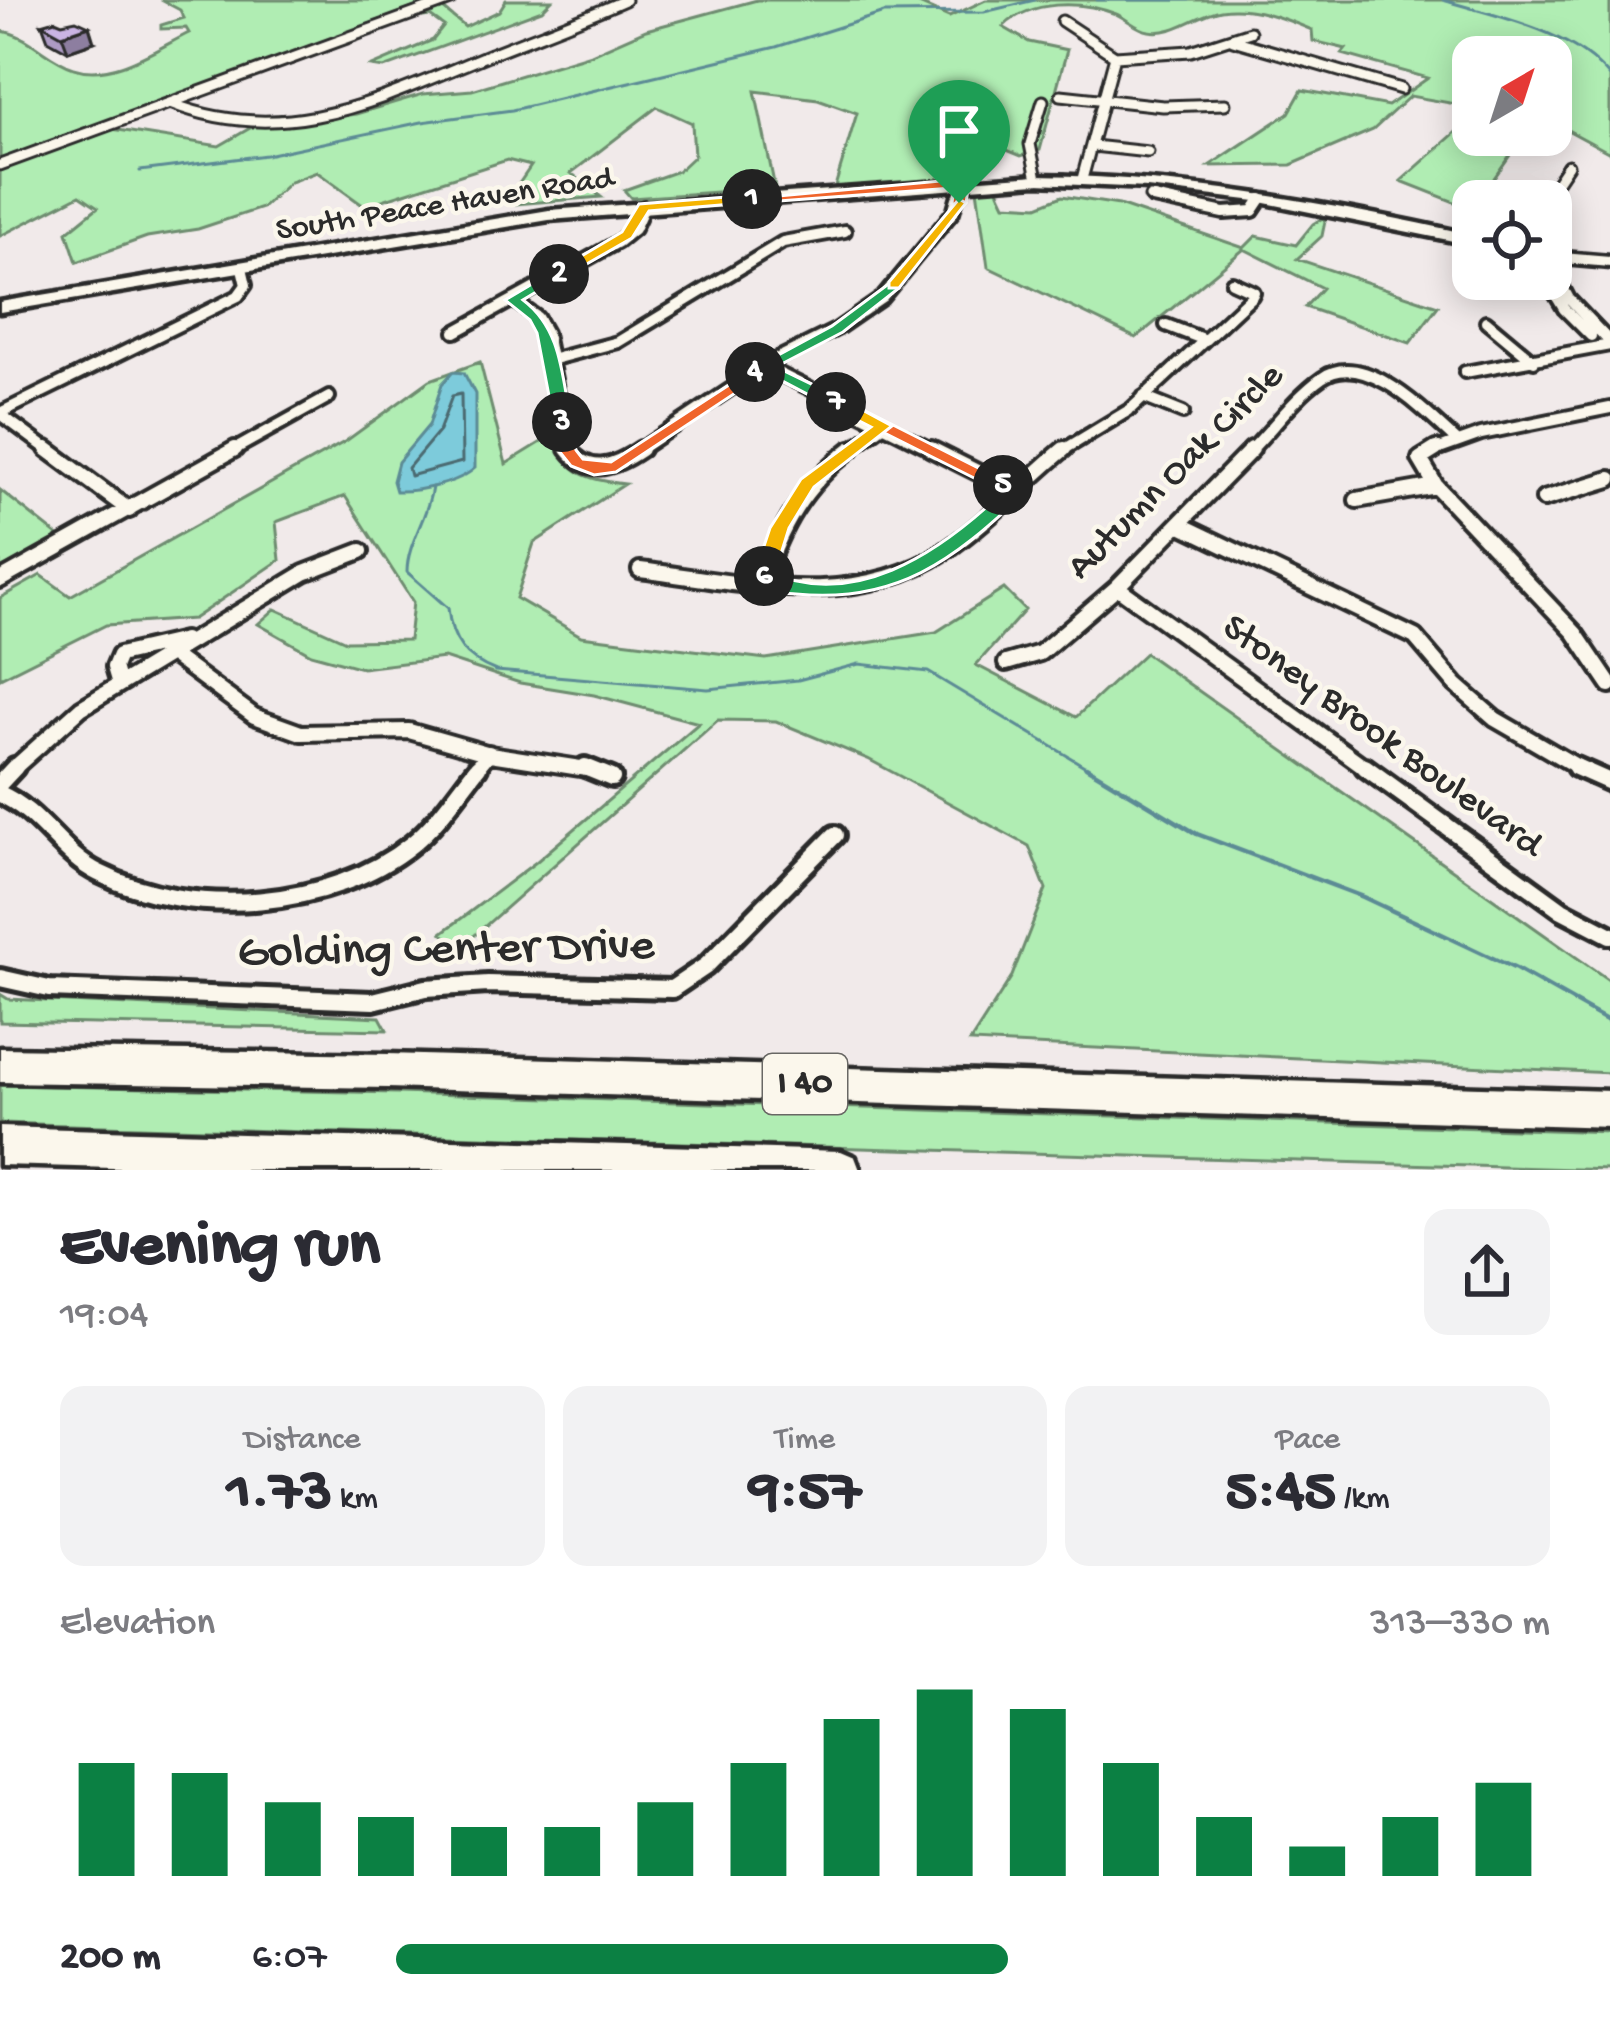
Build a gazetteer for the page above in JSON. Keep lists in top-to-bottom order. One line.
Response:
{"streets":{"highway":["I 40"],"main road":["South Peace Haven Road"],"street":["Autumn Oak Circle","Stoney Brook Boulevard","Golding Center Drive"]},"crossings":[["Autumn Oak Circle","Stoney Brook Boulevard"]],"north":"top right","page":{"pins":["1","2","4","7","3","5","6"],"heading":["Evening run","19:04"],"stats":[["Distance","1.73 km"],["Time","9:57"],["Pace","5:45 /km"]],"chart":["Elevation","313–330 m"],"list":[{"name":"200 m","note":"6:07"}]}}
